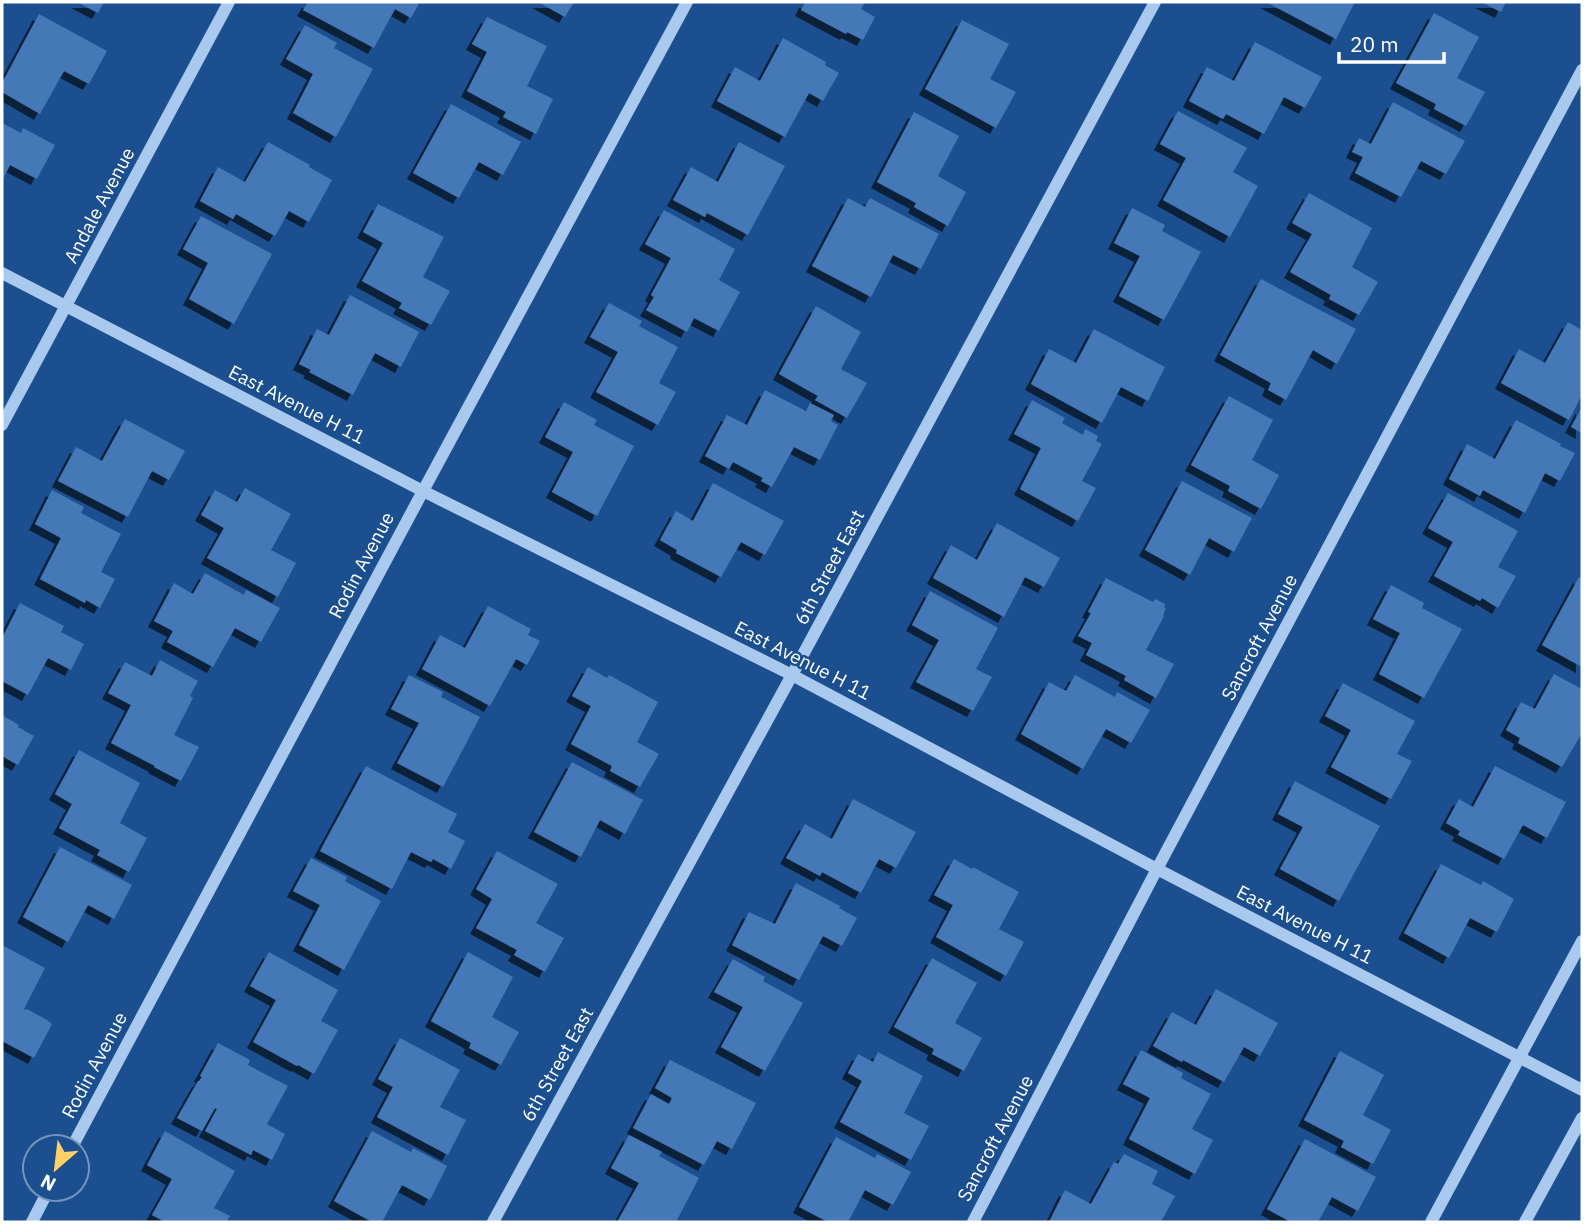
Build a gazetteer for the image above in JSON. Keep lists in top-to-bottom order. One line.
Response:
{"streets":{"street":["Andale Avenue","East Avenue H 11","Rodin Avenue","6th Street East","Sancroft Avenue"]},"crossings":[["Andale Avenue","East Avenue H 11"],["East Avenue H 11","Rodin Avenue"],["East Avenue H 11","6th Street East"],["East Avenue H 11","Sancroft Avenue"]],"scale_bar":"20 m","north":"bottom left"}
